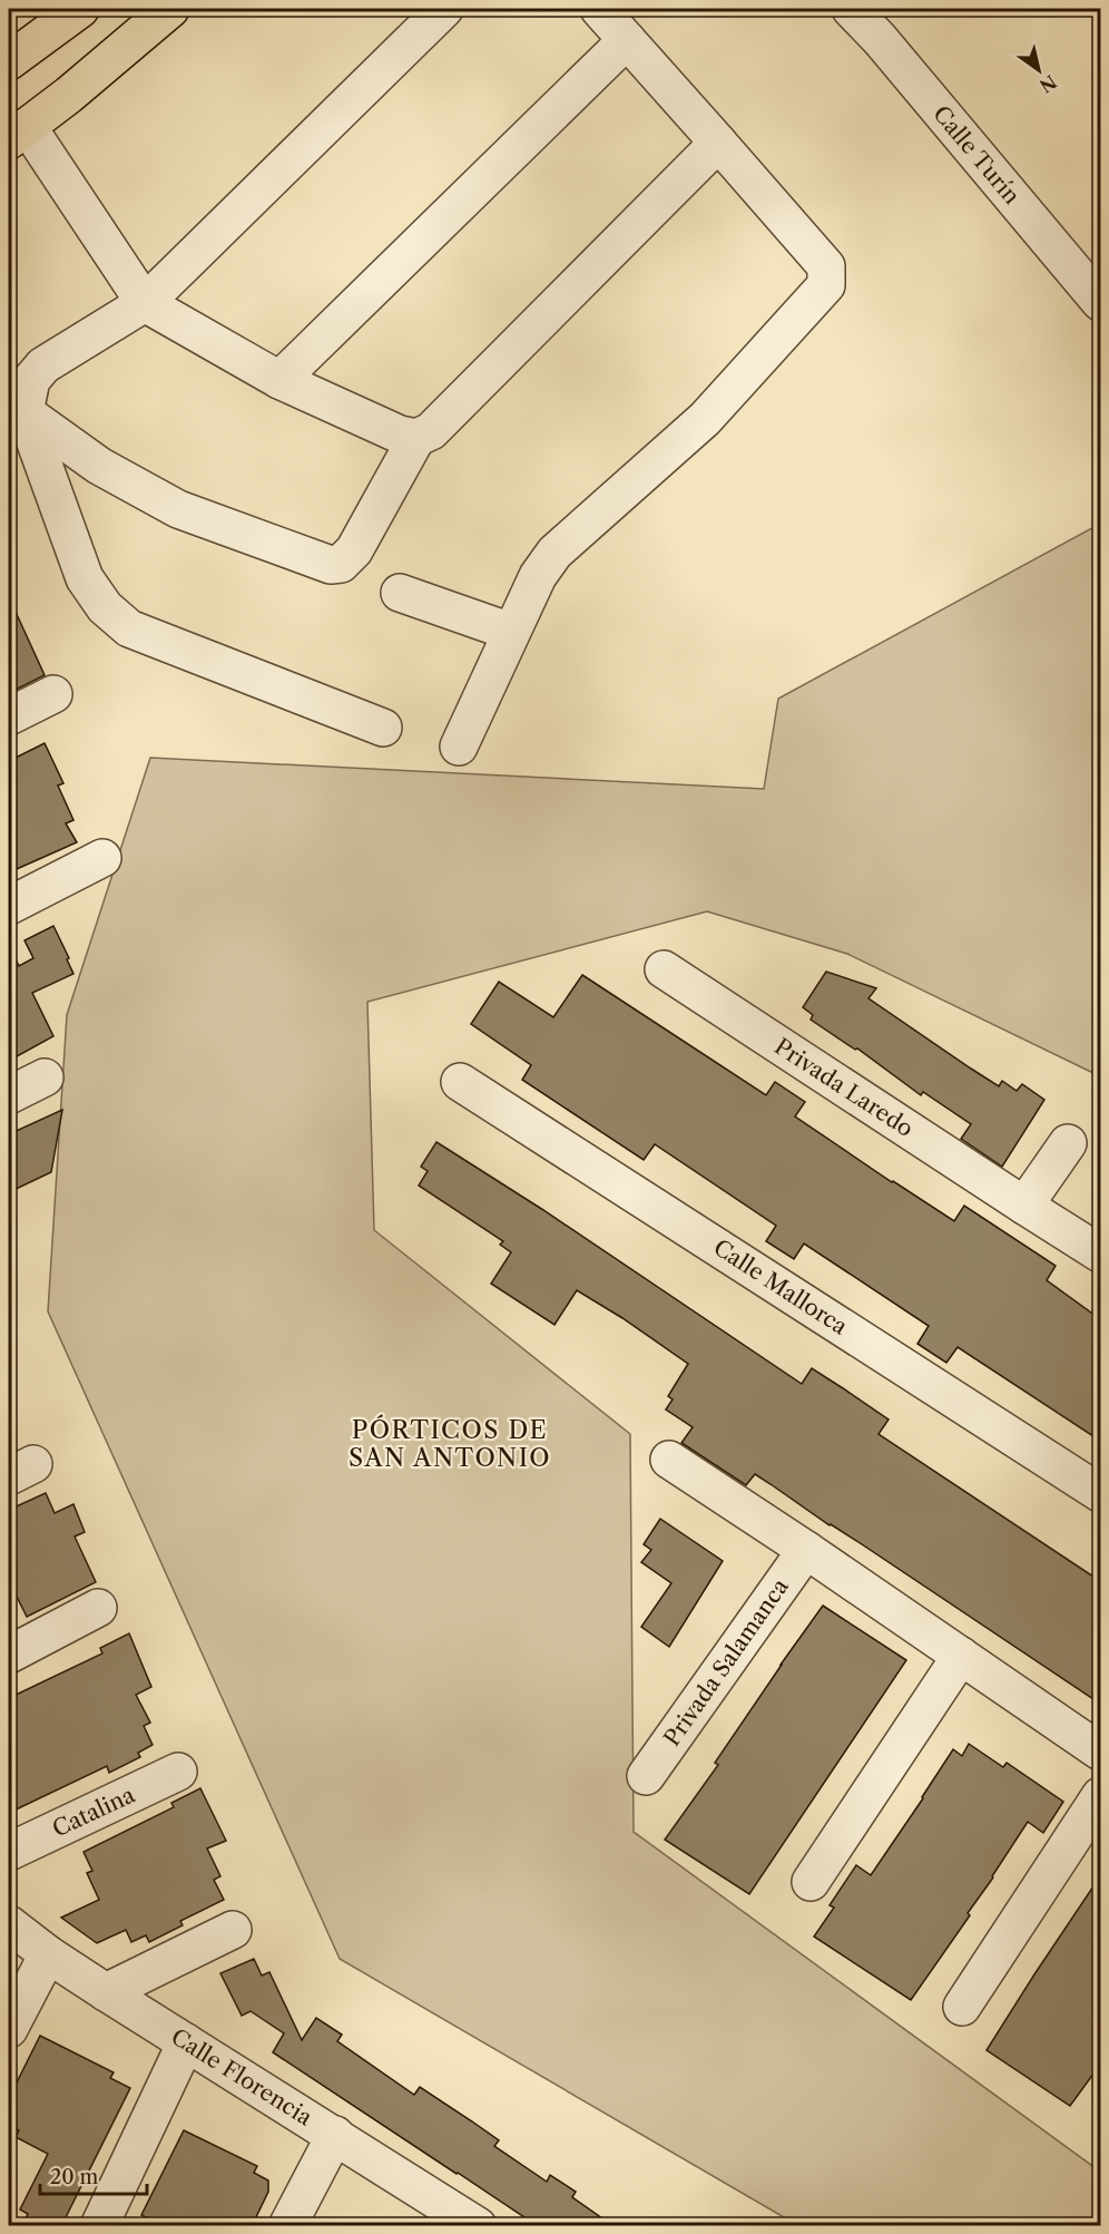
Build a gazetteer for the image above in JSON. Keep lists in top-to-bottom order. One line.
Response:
{"streets":{"street":["Calle Turín","Privada Laredo","Calle Mallorca","Privada Salamanca","Catalina","Calle Florencia"]},"districts":["PÓRTICOS DE SAN ANTONIO"],"scale_bar":"20 m","north":"bottom right"}
